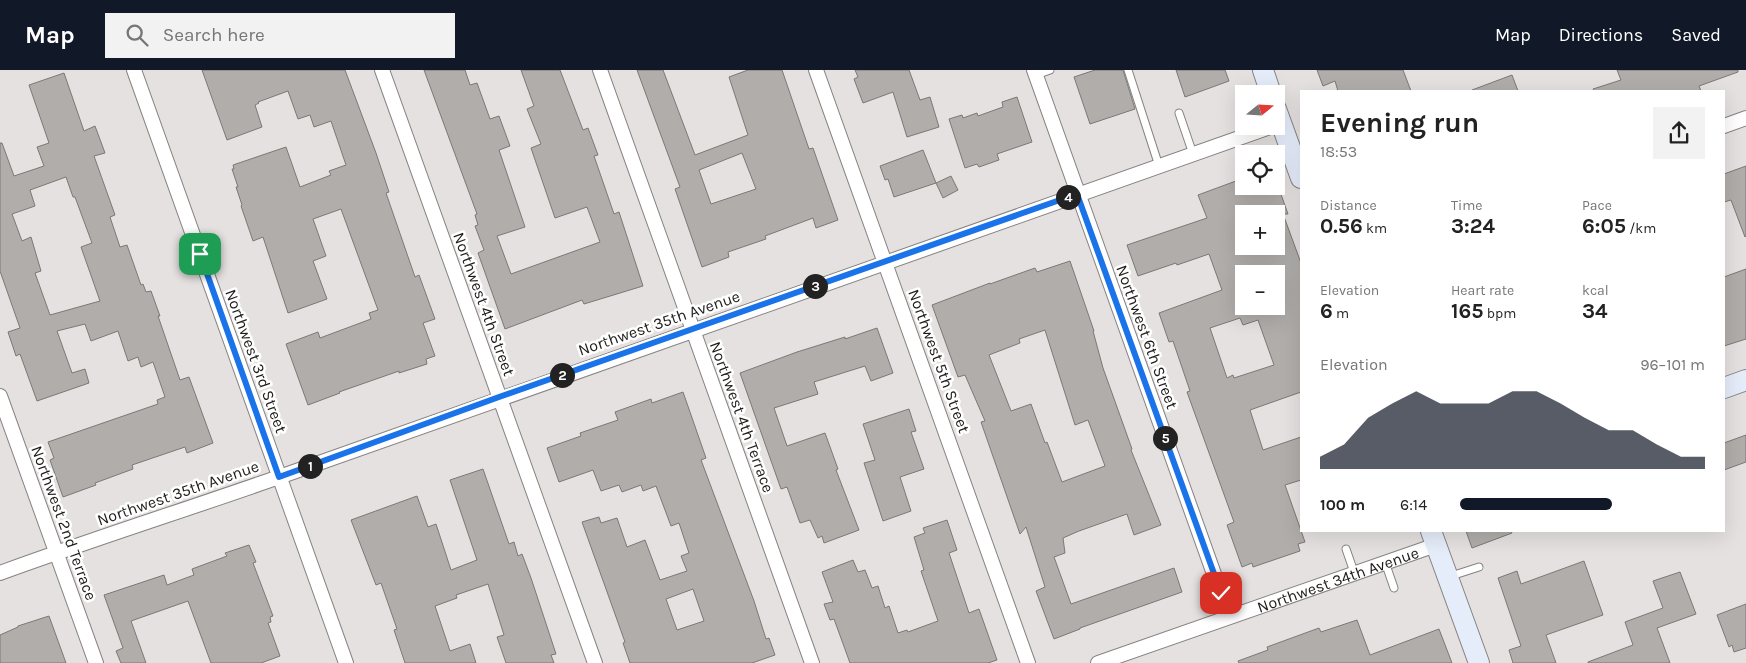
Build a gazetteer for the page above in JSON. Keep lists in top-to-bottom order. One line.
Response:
{"streets":{"street":["Northwest 4th Street","Northwest 35th Avenue","Northwest 6th Street","Northwest 3rd Street","Northwest 5th Street","Northwest 4th Terrace","Northwest 2nd Terrace","Northwest 34th Avenue"]},"crossings":[["Northwest 4th Street","Northwest 35th Avenue"],["Northwest 35th Avenue","Northwest 6th Street"],["Northwest 35th Avenue","Northwest 3rd Street"],["Northwest 35th Avenue","Northwest 5th Street"],["Northwest 35th Avenue","Northwest 4th Terrace"],["Northwest 35th Avenue","Northwest 2nd Terrace"],["Northwest 6th Street","Northwest 34th Avenue"]],"north":"right","page":{"header":"Map","search":"Search here","nav":["Map","Directions","Saved"],"map_buttons":["+","−"],"heading":["Evening run","18:53"],"stats":[["Distance","0.56 km"],["Time","3:24"],["Pace","6:05 /km"],["Elevation","6 m"],["Heart rate","165 bpm"],["kcal","34"]],"pins":["4","3","2","5","1"],"chart":["Elevation","96–101 m"],"list":[{"name":"100 m","note":"6:14"}]}}
